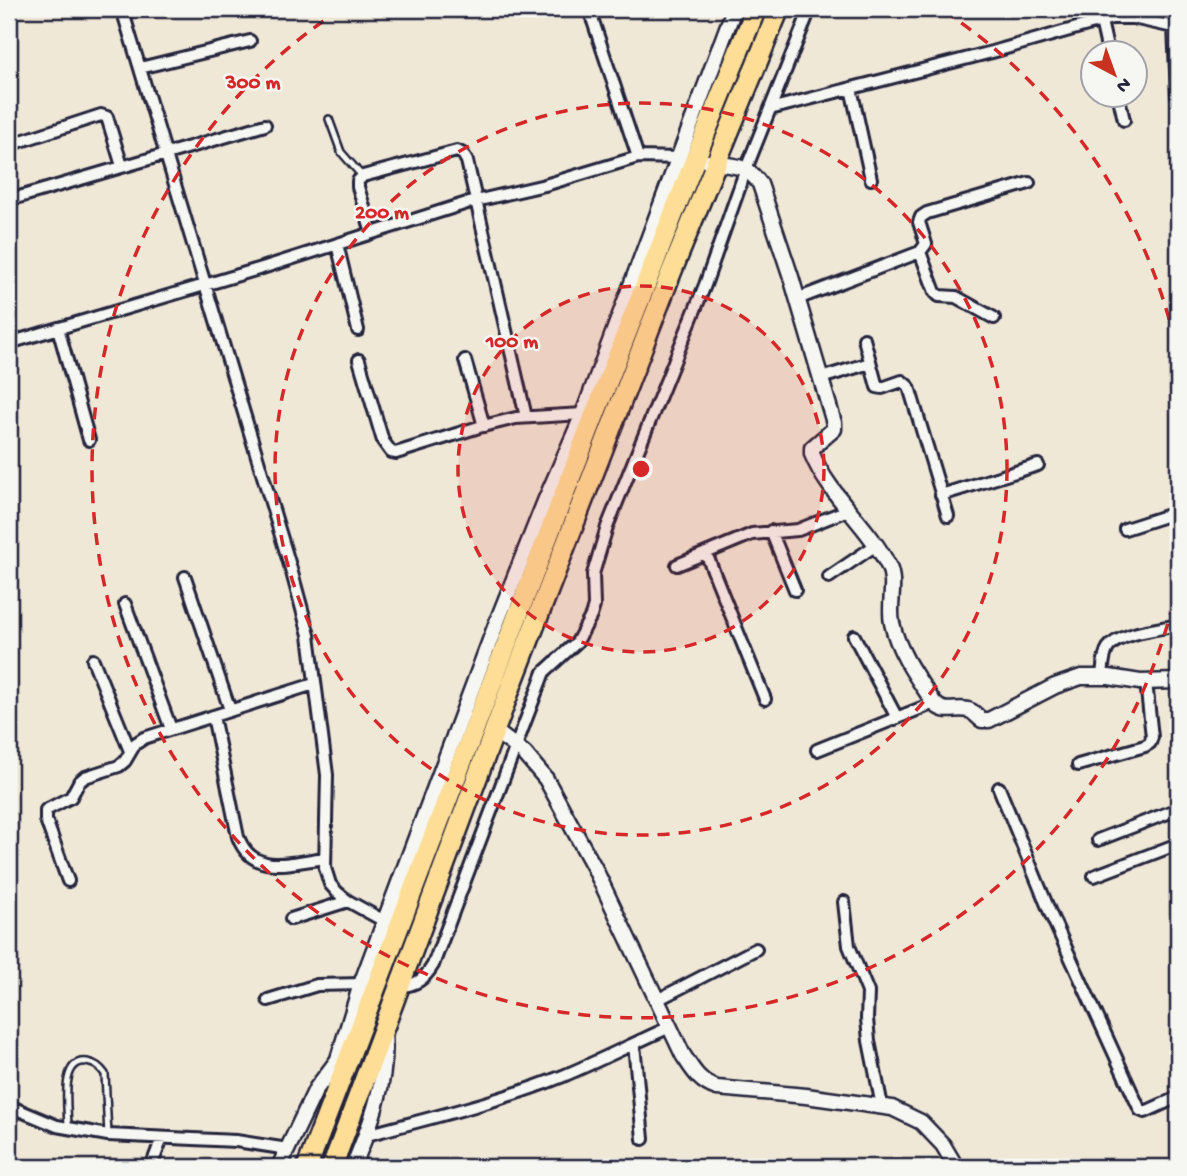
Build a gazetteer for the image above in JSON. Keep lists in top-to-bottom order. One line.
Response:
{"north":"bottom right","rings":["300 m","200 m","100 m"]}
